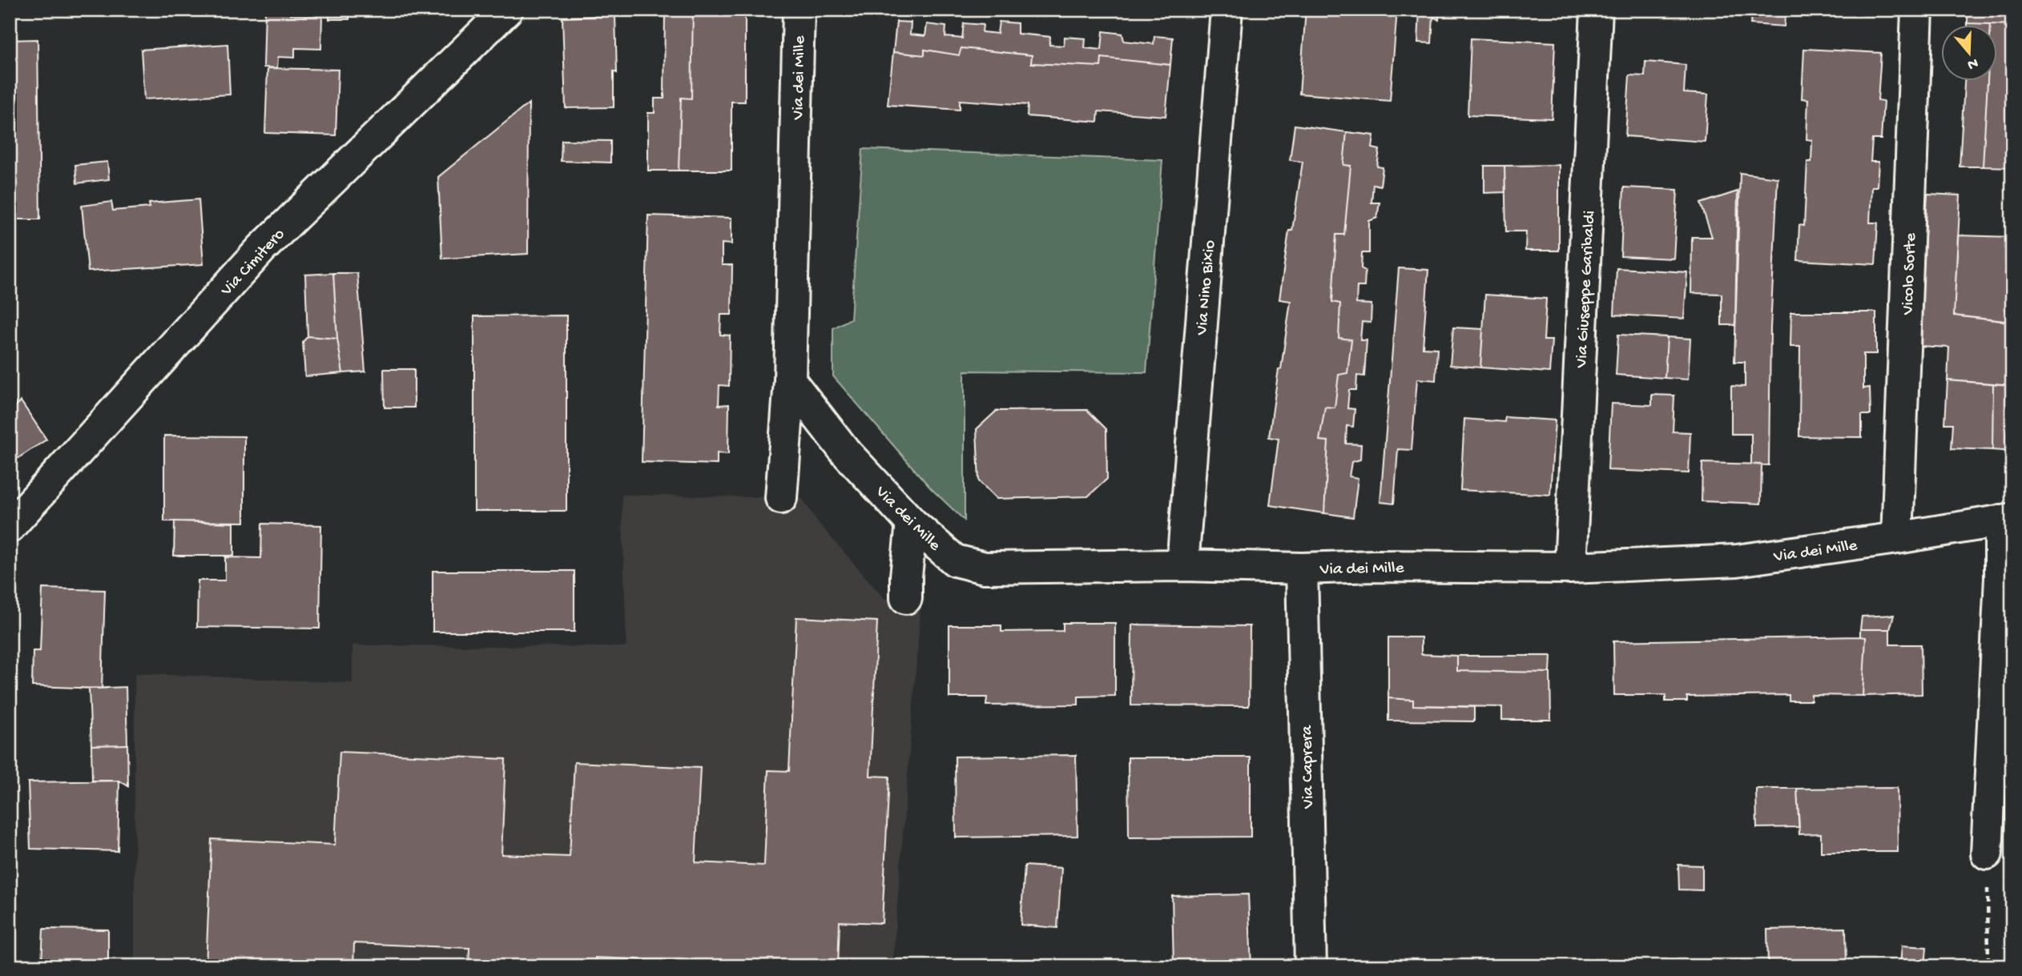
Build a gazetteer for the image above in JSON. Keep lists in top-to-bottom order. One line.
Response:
{"streets":{"street":["Via dei Mille","Via Cimitero","Vicolo Sorte","Via Nino Bixio","Via Giuseppe Garibaldi","Via Caprera"]},"crossings":[["Via dei Mille","Vicolo Sorte"],["Via dei Mille","Via Nino Bixio"],["Via dei Mille","Via Giuseppe Garibaldi"],["Via dei Mille","Via Caprera"]],"north":"bottom"}
